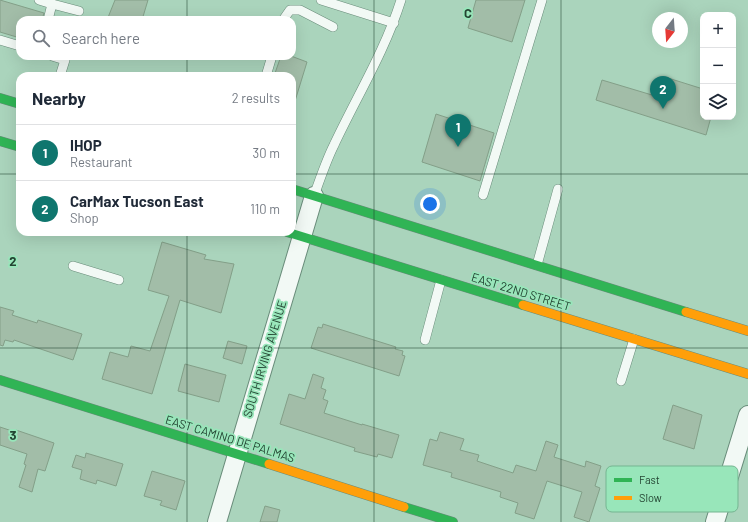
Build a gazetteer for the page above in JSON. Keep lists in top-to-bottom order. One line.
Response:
{"streets":{"main road":["EAST 22ND STREET","EAST CAMINO DE PALMAS"],"street":["SOUTH IRVING AVENUE"]},"crossings":[["SOUTH IRVING AVENUE","EAST CAMINO DE PALMAS"]],"legend":["Fast","Slow"],"north":"bottom","page":{"map_buttons":["+","−"],"search":"Search here","heading":["Nearby","2 results"],"pins":["2","1"],"list":[{"mark":"1","name":"IHOP","note":"Restaurant","value":"30 m"},{"mark":"2","name":"CarMax Tucson East","note":"Shop","value":"110 m"}]},"grid":{"columns":["C"],"rows":["2","3"]}}
